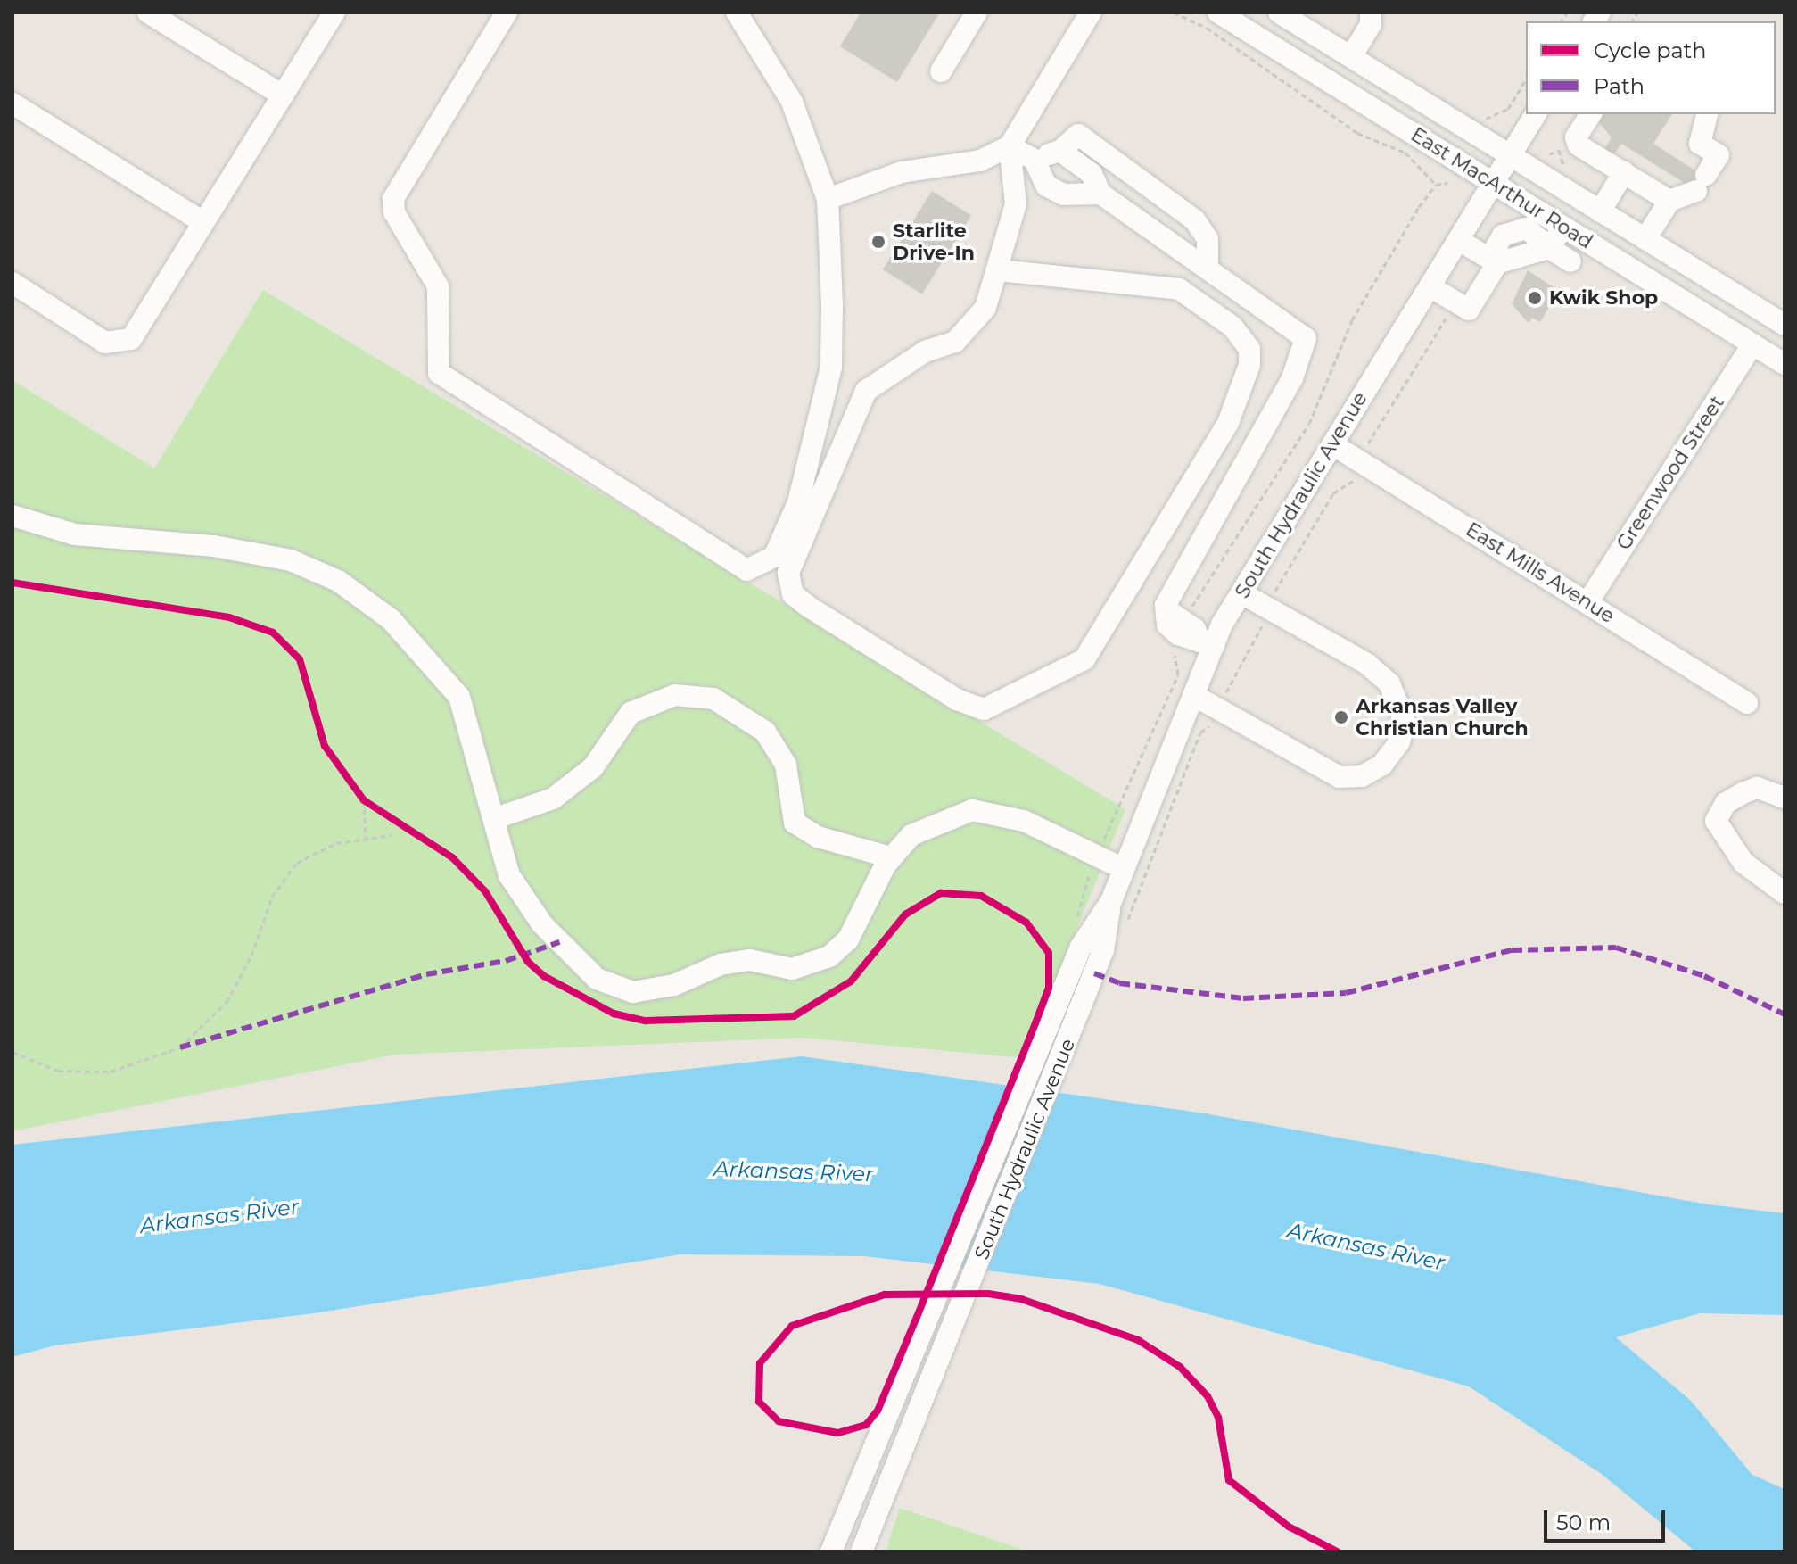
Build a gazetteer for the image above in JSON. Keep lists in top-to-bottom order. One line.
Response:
{"streets":{"street":["East MacArthur Road","Greenwood Street","South Hydraulic Avenue","East Mills Avenue"]},"crossings":[["East MacArthur Road","Greenwood Street"],["East MacArthur Road","South Hydraulic Avenue"],["Greenwood Street","East Mills Avenue"],["South Hydraulic Avenue","East Mills Avenue"]],"water":["Arkansas River"],"places":["Starlite Drive-In","Kwik Shop","Arkansas Valley Christian Church"],"legend":["Cycle path","Path"],"scale_bar":"50 m"}
